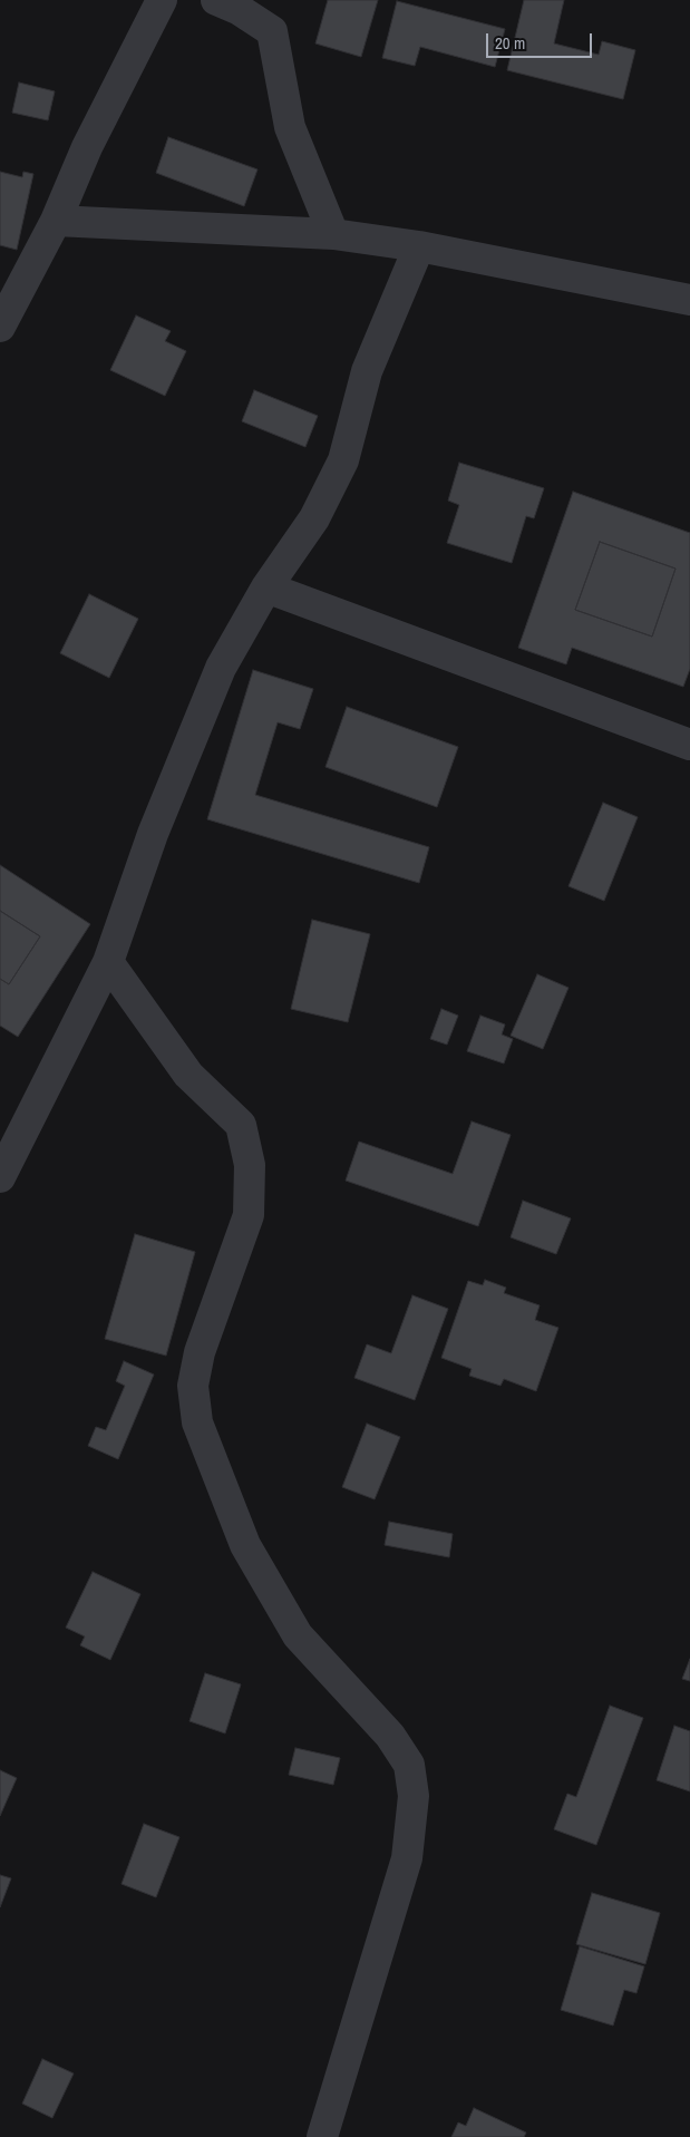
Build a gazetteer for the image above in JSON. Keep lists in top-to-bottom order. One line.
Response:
{"scale_bar":"20 m"}
